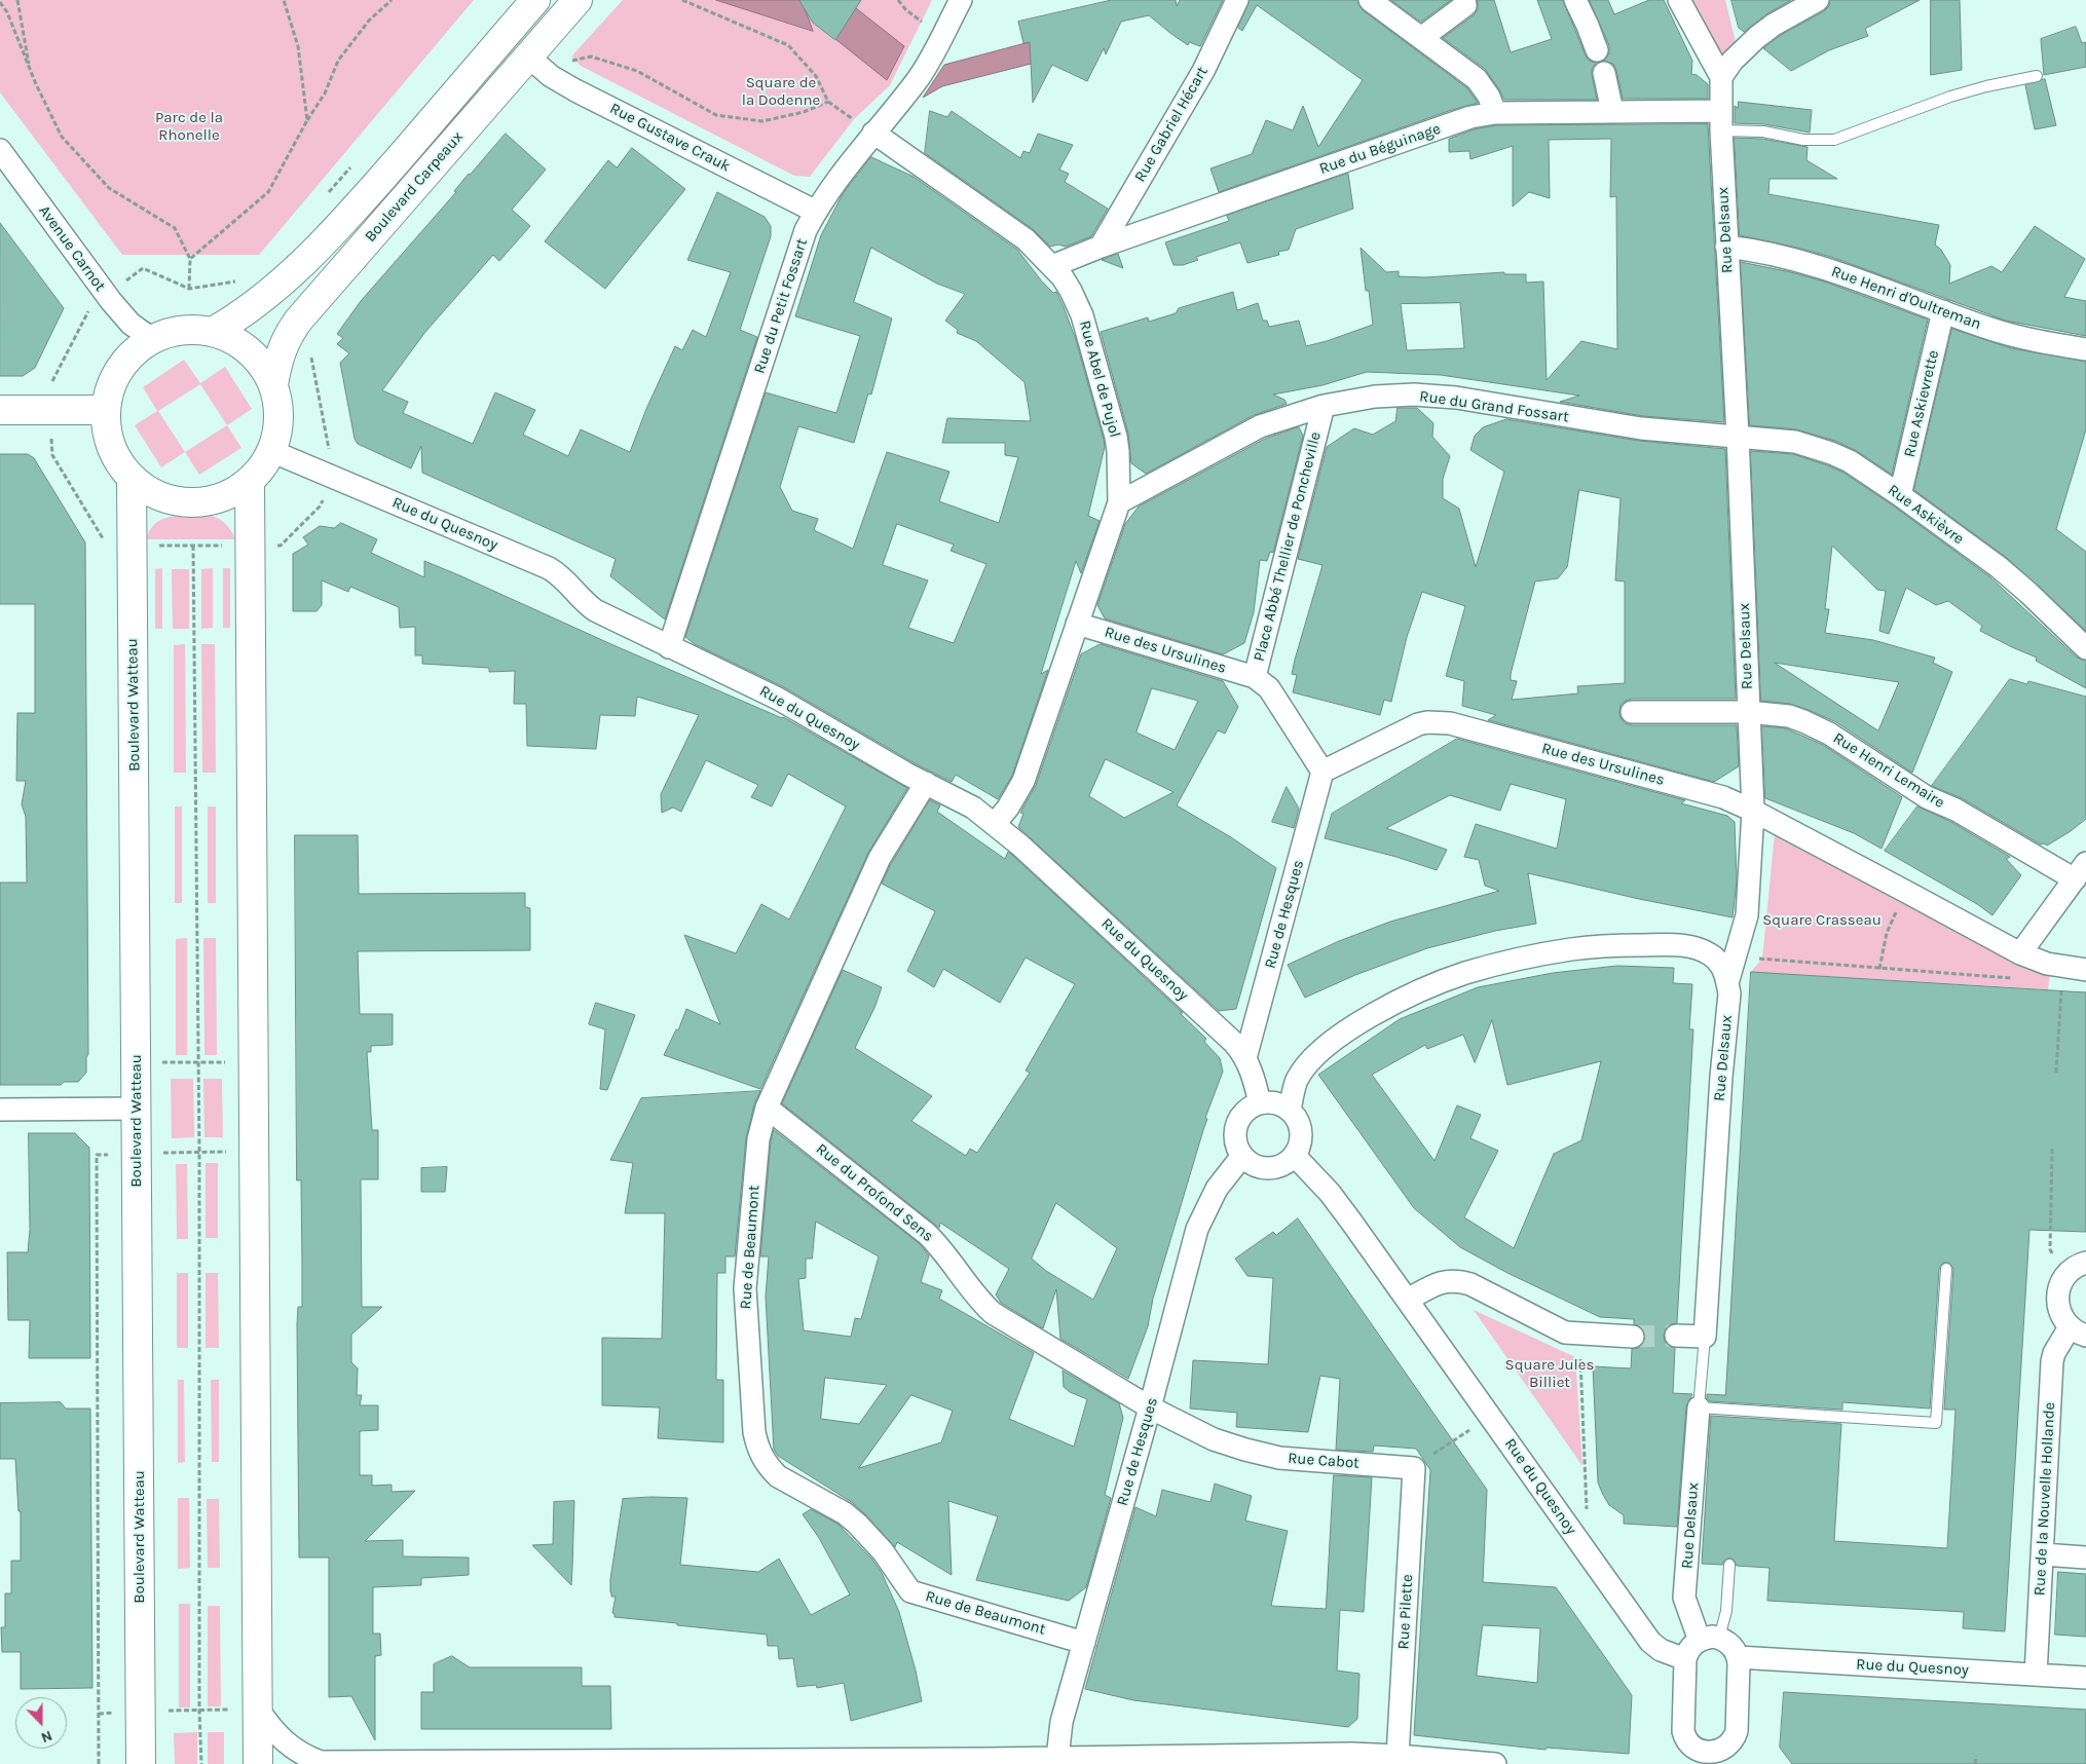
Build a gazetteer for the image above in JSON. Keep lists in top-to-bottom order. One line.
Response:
{"streets":{"main road":["Boulevard Carpeaux","Boulevard Watteau"],"street":["Rue Gabriel Hécart","Rue Gustave Crauk","Rue du Béguinage","Rue Delsaux","Avenue Carnot","Rue Henri d'Oultreman","Rue du Petit Fossart","Rue Abel de Pujol","Rue Askievrette","Rue du Grand Fossart","Rue Askièvre","Rue du Quesnoy","Place Abbé Thellier de Poncheville","Rue des Ursulines","Rue Henri Lemaire","Rue de Hesques","Rue du Profond Sens","Rue de Beaumont","Rue Cabot","Rue de la Nouvelle Hollande","Rue Pilette"]},"crossings":[["Rue Gabriel Hécart","Rue du Béguinage"],["Rue Gustave Crauk","Boulevard Carpeaux"],["Rue Gustave Crauk","Rue du Petit Fossart"],["Rue du Béguinage","Rue Delsaux"],["Rue du Béguinage","Rue Abel de Pujol"],["Boulevard Carpeaux","Avenue Carnot"],["Boulevard Carpeaux","Rue du Quesnoy"],["Boulevard Carpeaux","Boulevard Watteau"],["Rue Delsaux","Rue Henri d'Oultreman"],["Rue Delsaux","Rue du Grand Fossart"],["Rue Delsaux","Rue Askièvre"],["Rue Delsaux","Rue des Ursulines"],["Rue Delsaux","Rue Henri Lemaire"],["Avenue Carnot","Rue du Quesnoy"],["Avenue Carnot","Boulevard Watteau"],["Rue Henri d'Oultreman","Rue Askievrette"],["Rue du Petit Fossart","Rue Abel de Pujol"],["Rue du Petit Fossart","Rue du Quesnoy"],["Rue Abel de Pujol","Rue du Grand Fossart"],["Rue Abel de Pujol","Rue du Quesnoy"],["Rue Abel de Pujol","Rue des Ursulines"],["Rue Askievrette","Rue Askièvre"],["Rue du Grand Fossart","Rue Askièvre"],["Rue du Grand Fossart","Place Abbé Thellier de Poncheville"],["Rue du Quesnoy","Boulevard Watteau"],["Rue du Quesnoy","Rue de Hesques"],["Rue du Quesnoy","Rue de Beaumont"],["Rue du Quesnoy","Rue de la Nouvelle Hollande"],["Place Abbé Thellier de Poncheville","Rue des Ursulines"],["Place Abbé Thellier de Poncheville","Rue de Hesques"],["Rue des Ursulines","Rue de Hesques"],["Rue de Hesques","Rue du Profond Sens"],["Rue de Hesques","Rue de Beaumont"],["Rue de Hesques","Rue Cabot"],["Rue du Profond Sens","Rue de Beaumont"],["Rue du Profond Sens","Rue Cabot"],["Rue Cabot","Rue Pilette"]],"parks":["Square de la Dodenne","Parc de la Rhonelle","Square Crasseau","Square Jules Billiet"],"north":"bottom"}
